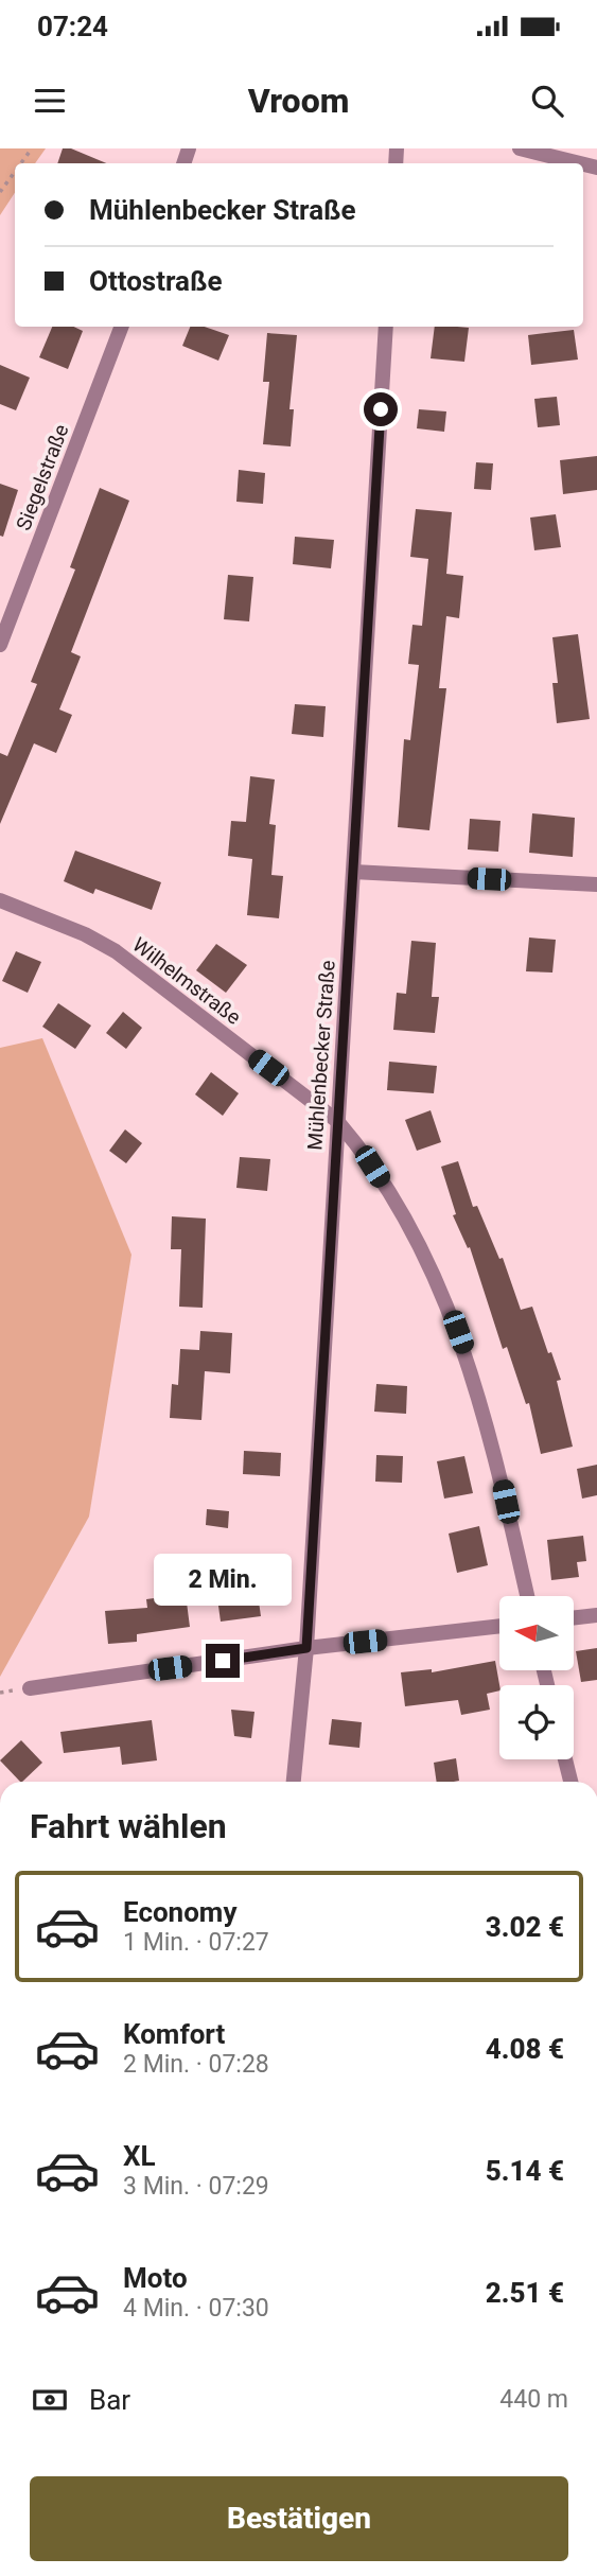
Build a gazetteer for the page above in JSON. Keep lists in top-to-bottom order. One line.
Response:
{"streets":{"street":["Siegelstraße","Wilhelmstraße","Mühlenbecker Straße"]},"crossings":[["Wilhelmstraße","Mühlenbecker Straße"]],"north":"left","page":{"status":"07:24","header":"Vroom","banner":["Mühlenbecker Straße","Ottostraße"],"bubble":"2 Min.","heading":"Fahrt wählen","list":[{"name":"Economy","note":"1 Min. · 07:27","value":"3.02 €"},{"name":"Komfort","note":"2 Min. · 07:28","value":"4.08 €"},{"name":"XL","note":"3 Min. · 07:29","value":"5.14 €"},{"name":"Moto","note":"4 Min. · 07:30","value":"2.51 €"}],"pay":["Bar","440 m"],"buttons":"Bestätigen"}}
